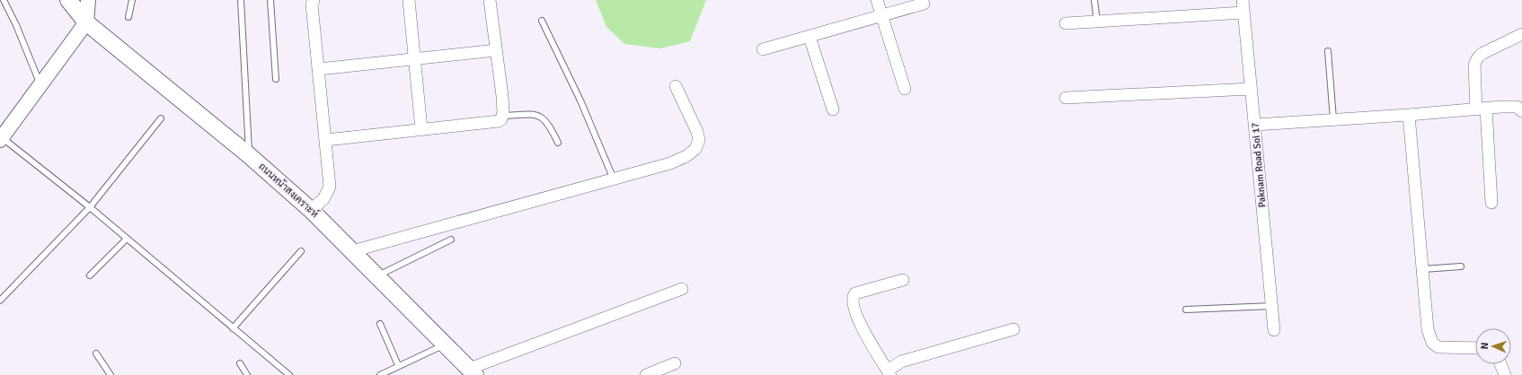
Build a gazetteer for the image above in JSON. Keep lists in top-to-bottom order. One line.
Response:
{"streets":{"main road":["ถนนหน้าสงเคราะห์"],"street":["Paknam Road Soi 17"]},"north":"left"}
